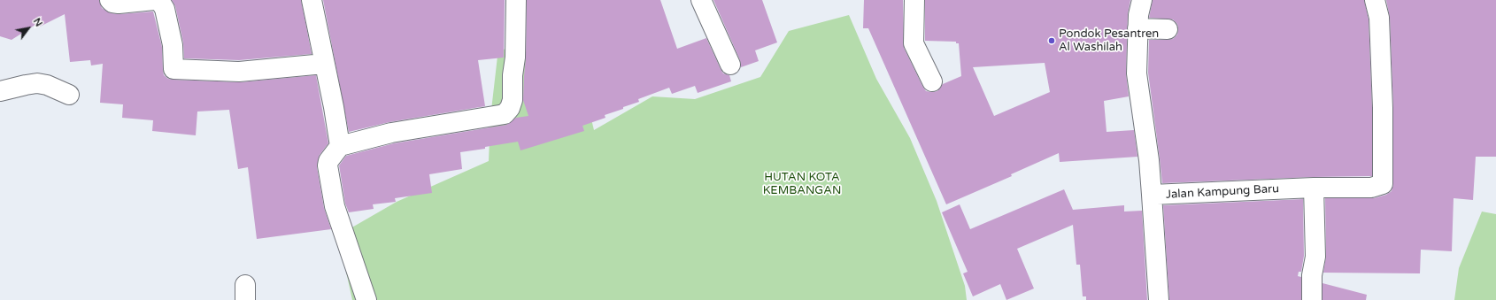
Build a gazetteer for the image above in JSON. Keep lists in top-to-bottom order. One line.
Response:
{"streets":{"street":["Jalan Kampung Baru"]},"parks":["HUTAN KOTA KEMBANGAN"],"places":["Pondok Pesantren Al Washilah"],"north":"top right"}
